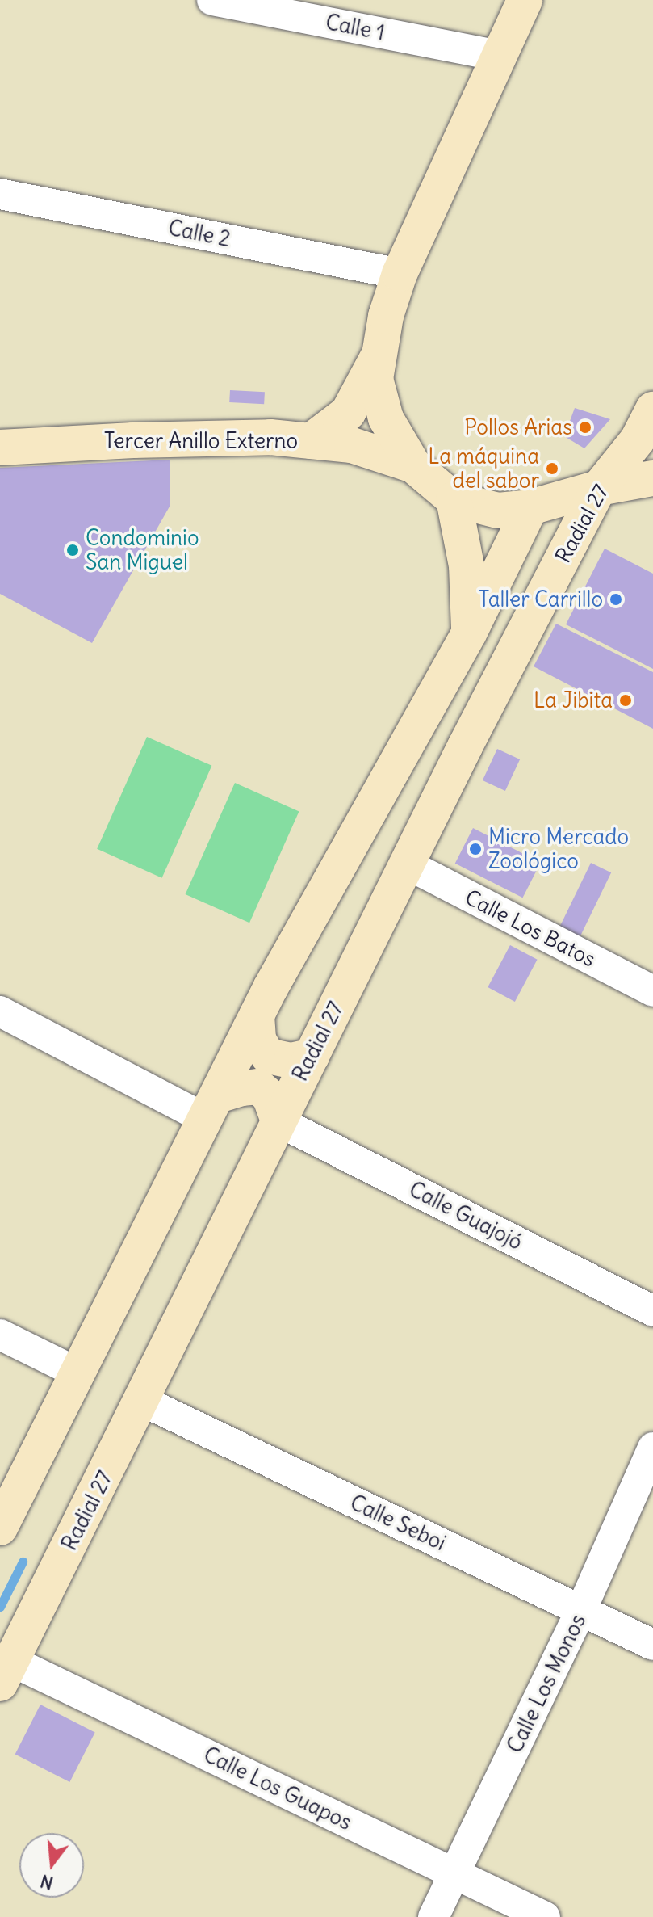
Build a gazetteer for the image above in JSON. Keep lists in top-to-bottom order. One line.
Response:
{"streets":{"street":["Calle 1","Calle 2","Tercer Anillo Externo","Radial 27","Calle Los Batos","Calle Guajojó","Calle Seboi","Calle Los Monos","Calle Los Guapos"]},"crossings":[["Tercer Anillo Externo","Radial 27"],["Radial 27","Calle Los Batos"],["Radial 27","Calle Guajojó"],["Radial 27","Calle Seboi"],["Radial 27","Calle Los Guapos"],["Calle Seboi","Calle Los Monos"],["Calle Los Monos","Calle Los Guapos"]],"places":["Pollos Arias","La máquina del sabor","Condominio San Miguel","Taller Carrillo","La Jibita","Micro Mercado Zoológico"],"north":"bottom"}
